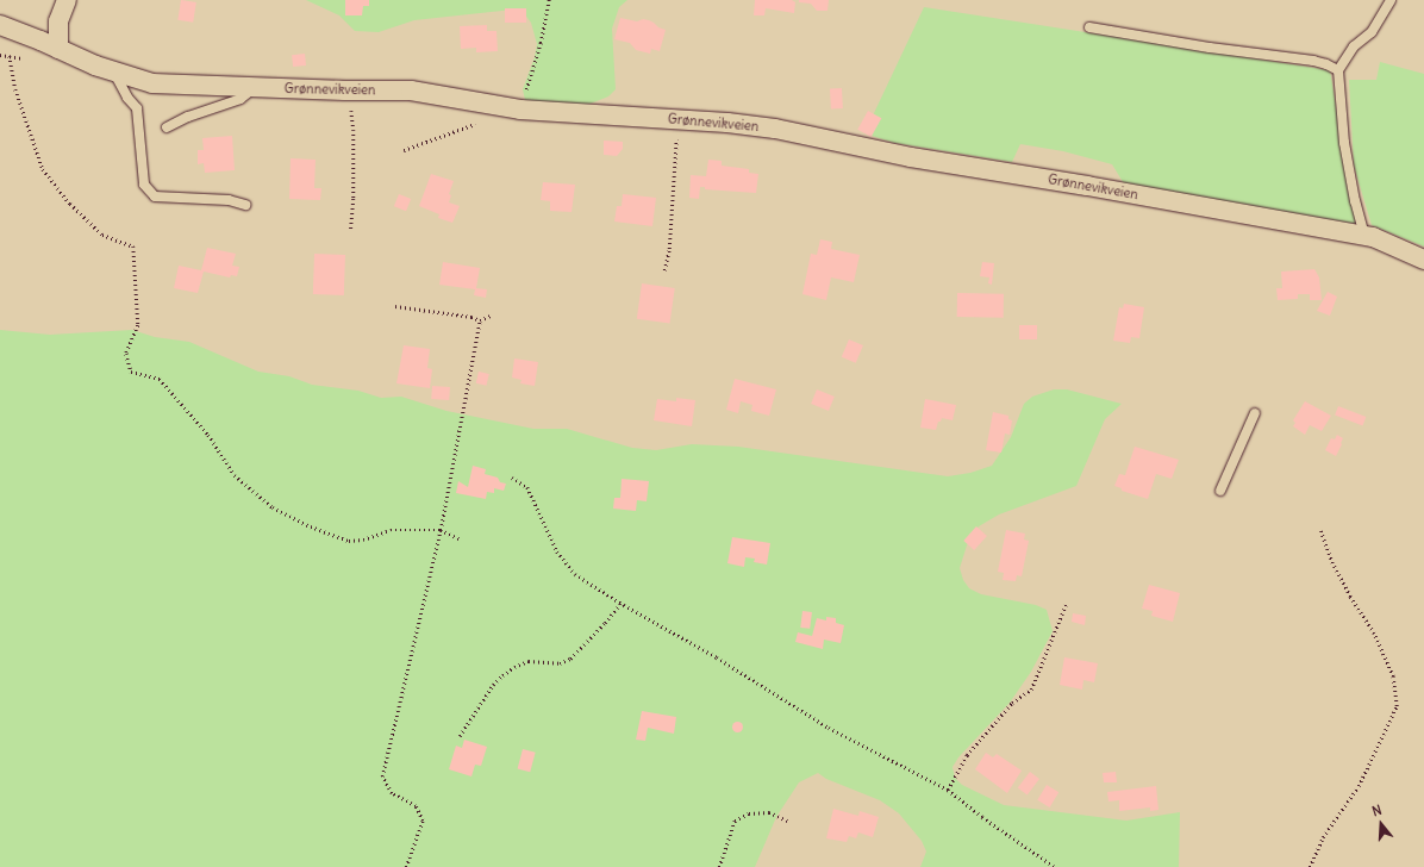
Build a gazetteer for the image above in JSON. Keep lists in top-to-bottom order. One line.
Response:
{"streets":{"street":["Grønnevikveien"]},"north":"top"}
